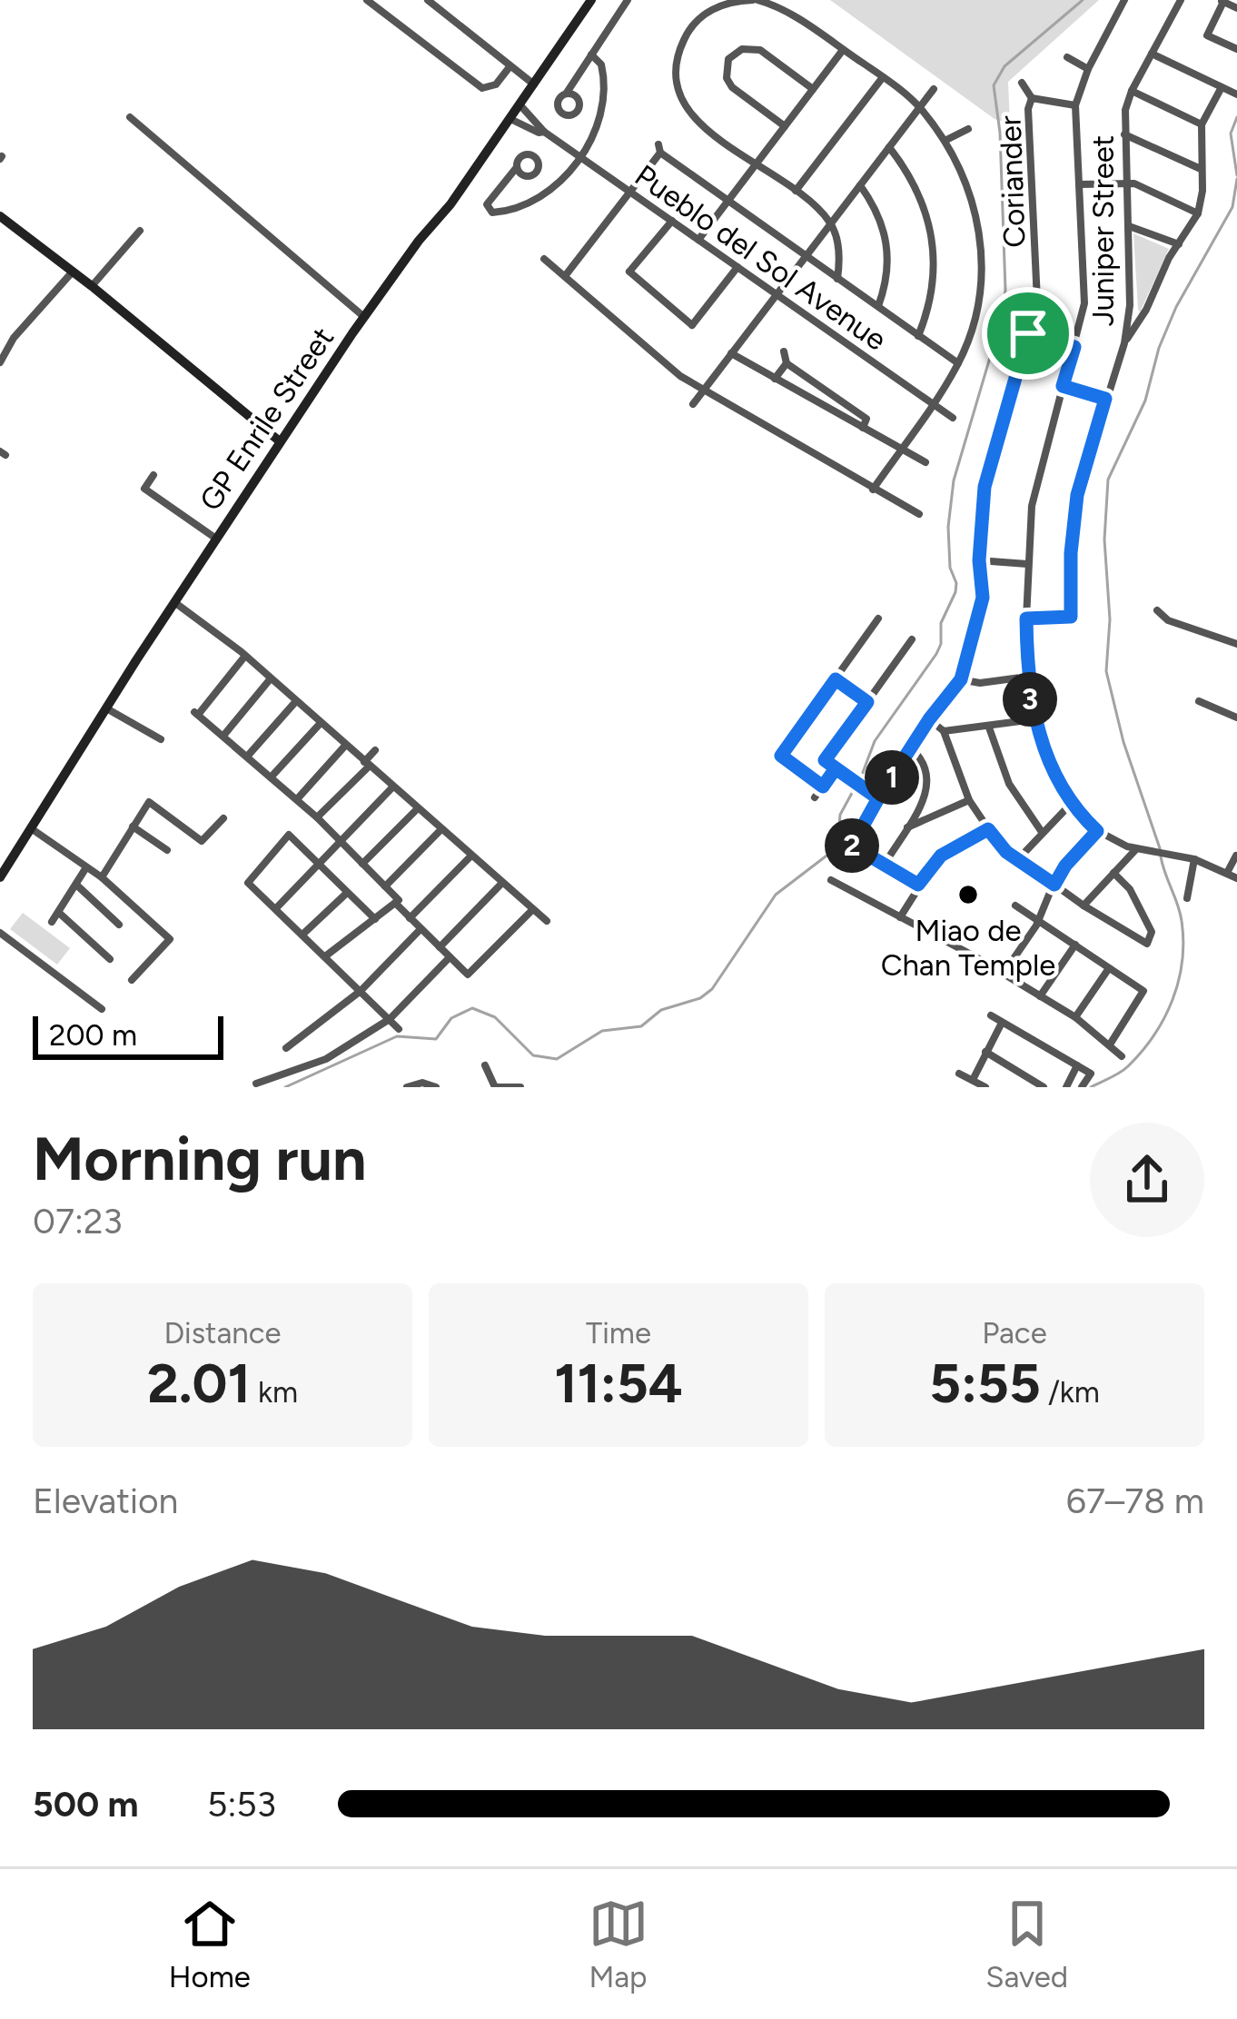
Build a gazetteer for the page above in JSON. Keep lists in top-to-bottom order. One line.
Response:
{"streets":{"street":["Coriander","Juniper Street","Pueblo del Sol Avenue","GP Enrile Street"]},"crossings":[["Pueblo del Sol Avenue","GP Enrile Street"]],"places":["Miao de Chan Temple"],"scale_bar":"200 m","page":{"pins":["3","1","2"],"scale":"200 m","heading":["Morning run","07:23"],"stats":[["Distance","2.01 km"],["Time","11:54"],["Pace","5:55 /km"]],"chart":["Elevation","67–78 m"],"list":[{"name":"500 m","note":"5:53"}],"tabs":["Home","Map","Saved"]}}
